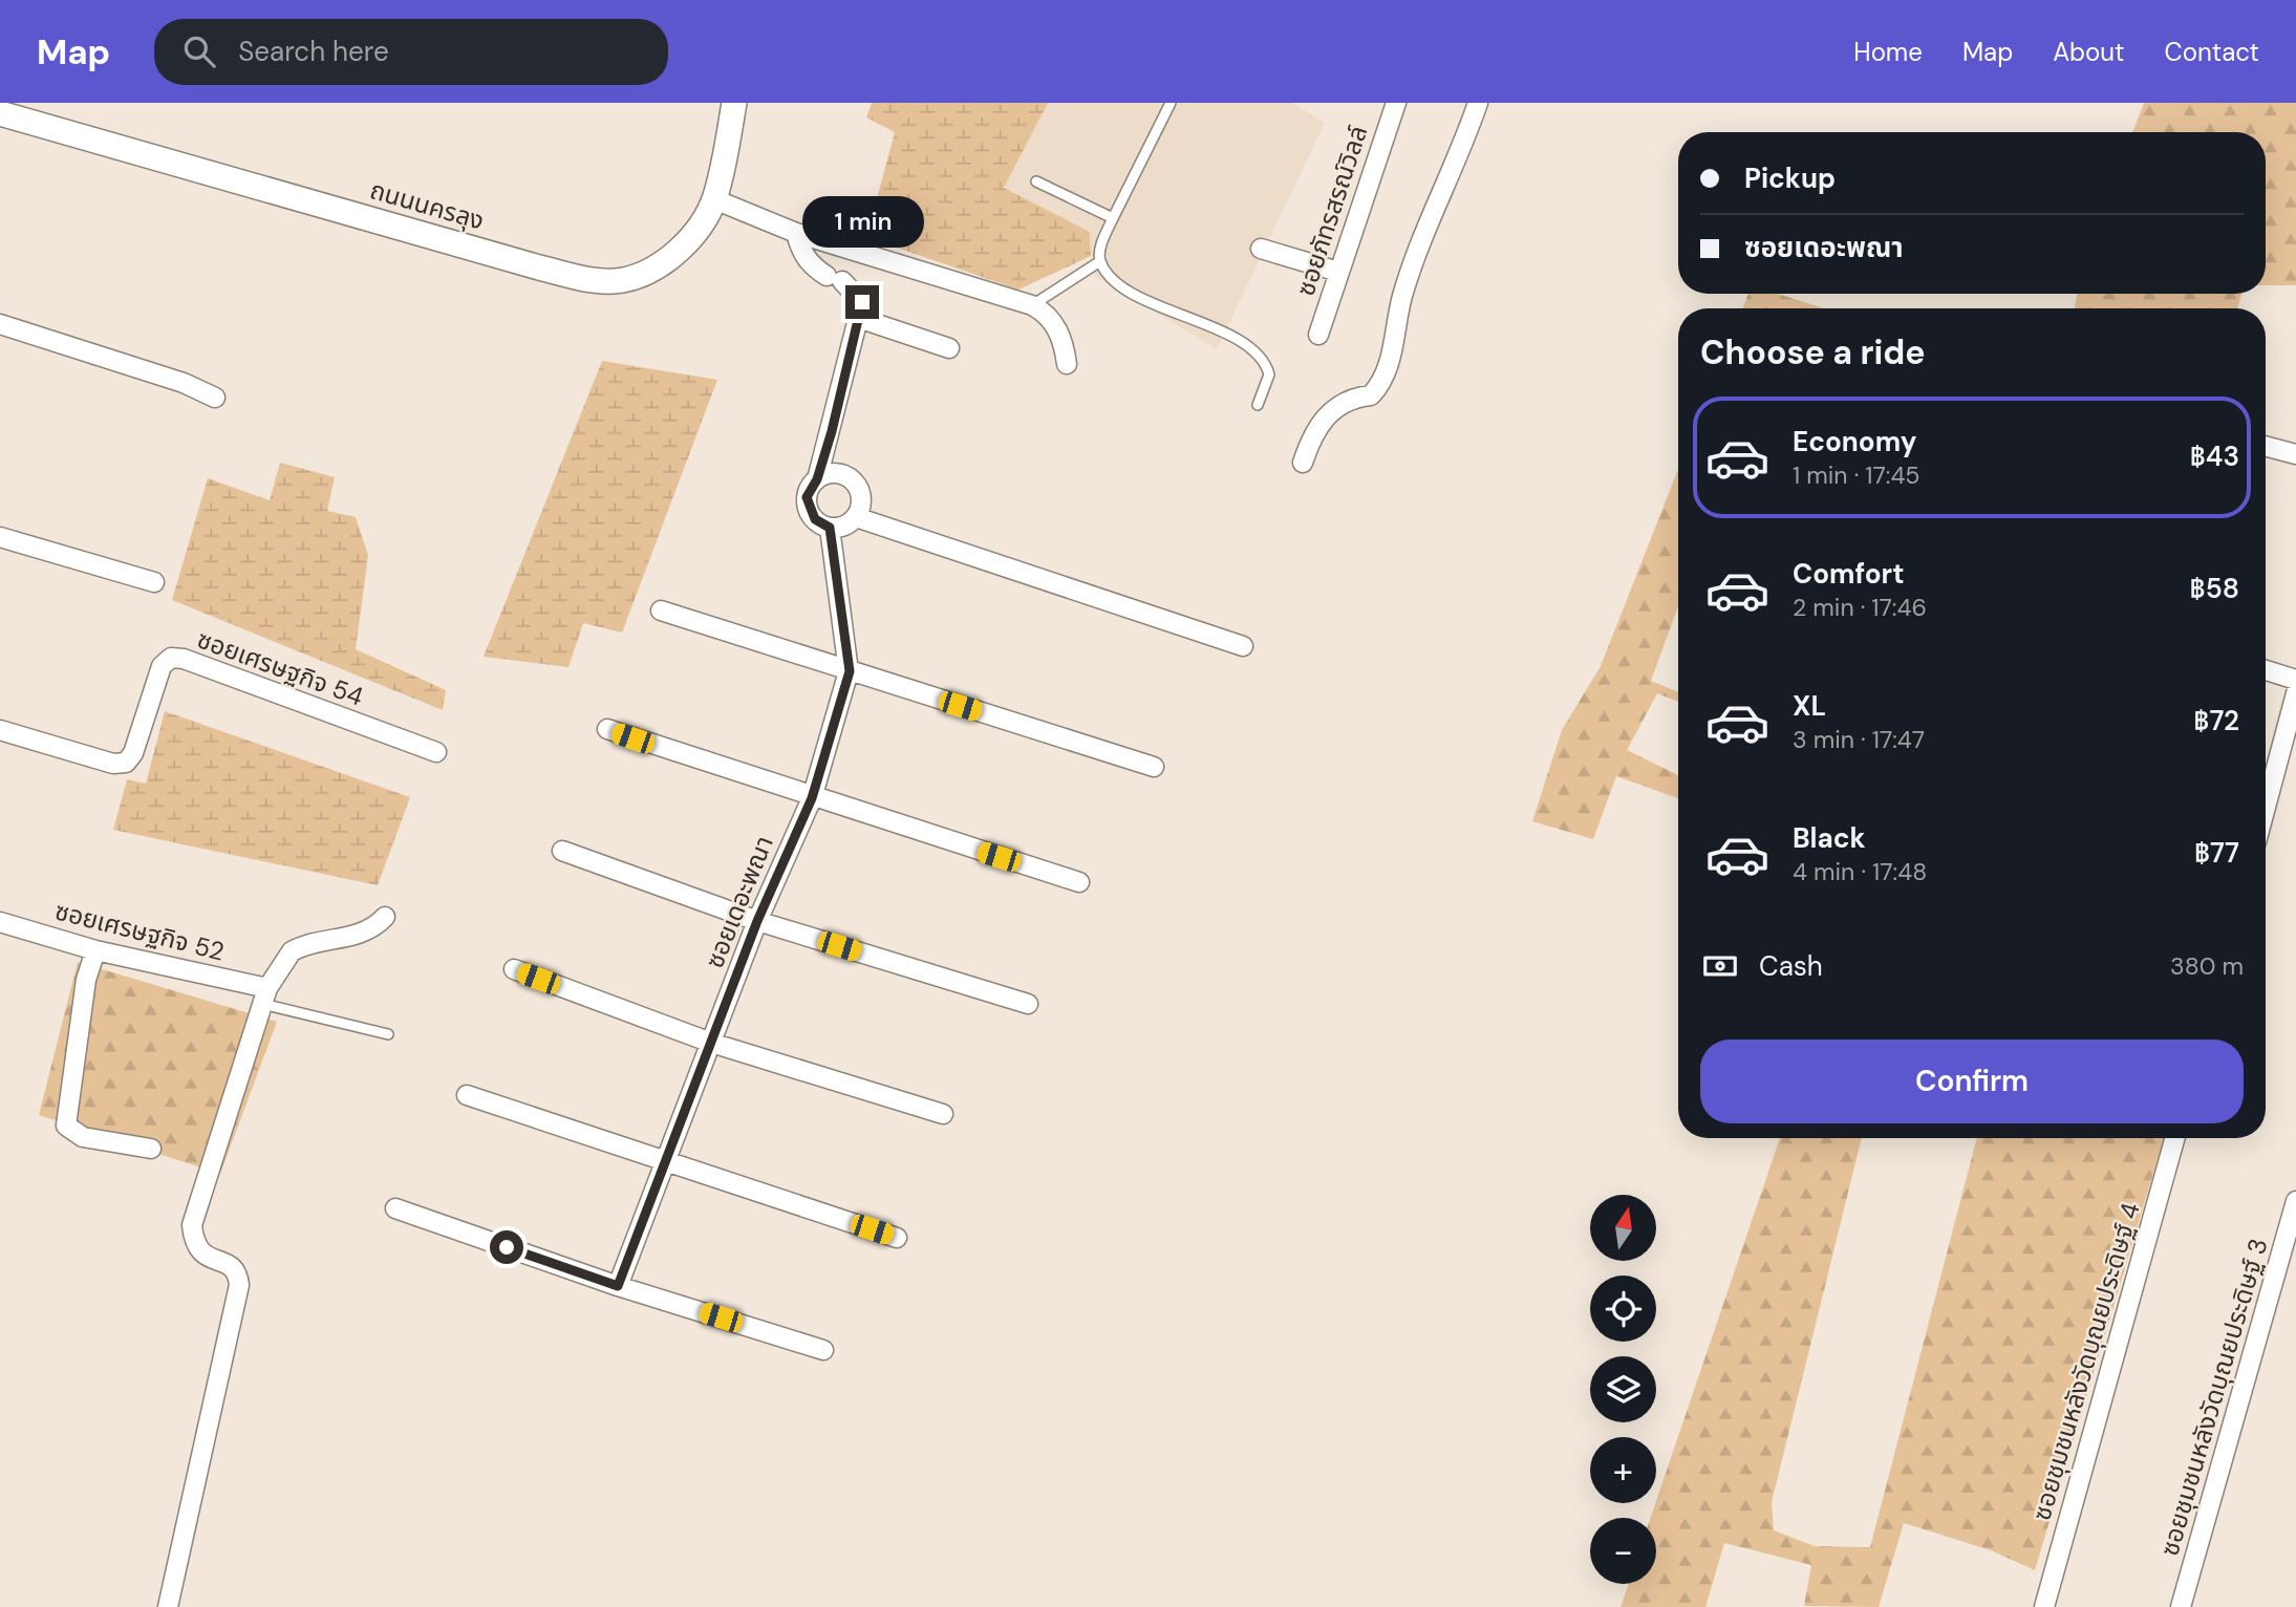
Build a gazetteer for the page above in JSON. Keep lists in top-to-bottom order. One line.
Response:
{"streets":{"street":["ถนนนครลุง","ซอยภัทรสรณ์วิลล์","ซอยเศรษฐกิจ 54","ซอยเดอะพณา","ซอยเศรษฐกิจ 52","ซอยชุมชนหลังวัดบุณยประดิษฐ์ 4","ซอยชุมชนหลังวัดบุณยประดิษฐ์ 3"]},"north":"top","page":{"header":"Map","search":"Search here","nav":["Home","Map","About","Contact"],"banner":["Pickup","ซอยเดอะพณา"],"bubble":"1 min","heading":"Choose a ride","list":[{"name":"Economy","note":"1 min · 17:45","value":"฿43"},{"name":"Comfort","note":"2 min · 17:46","value":"฿58"},{"name":"XL","note":"3 min · 17:47","value":"฿72"},{"name":"Black","note":"4 min · 17:48","value":"฿77"}],"pay":["Cash","380 m"],"buttons":"Confirm","map_buttons":["+","−"]}}
